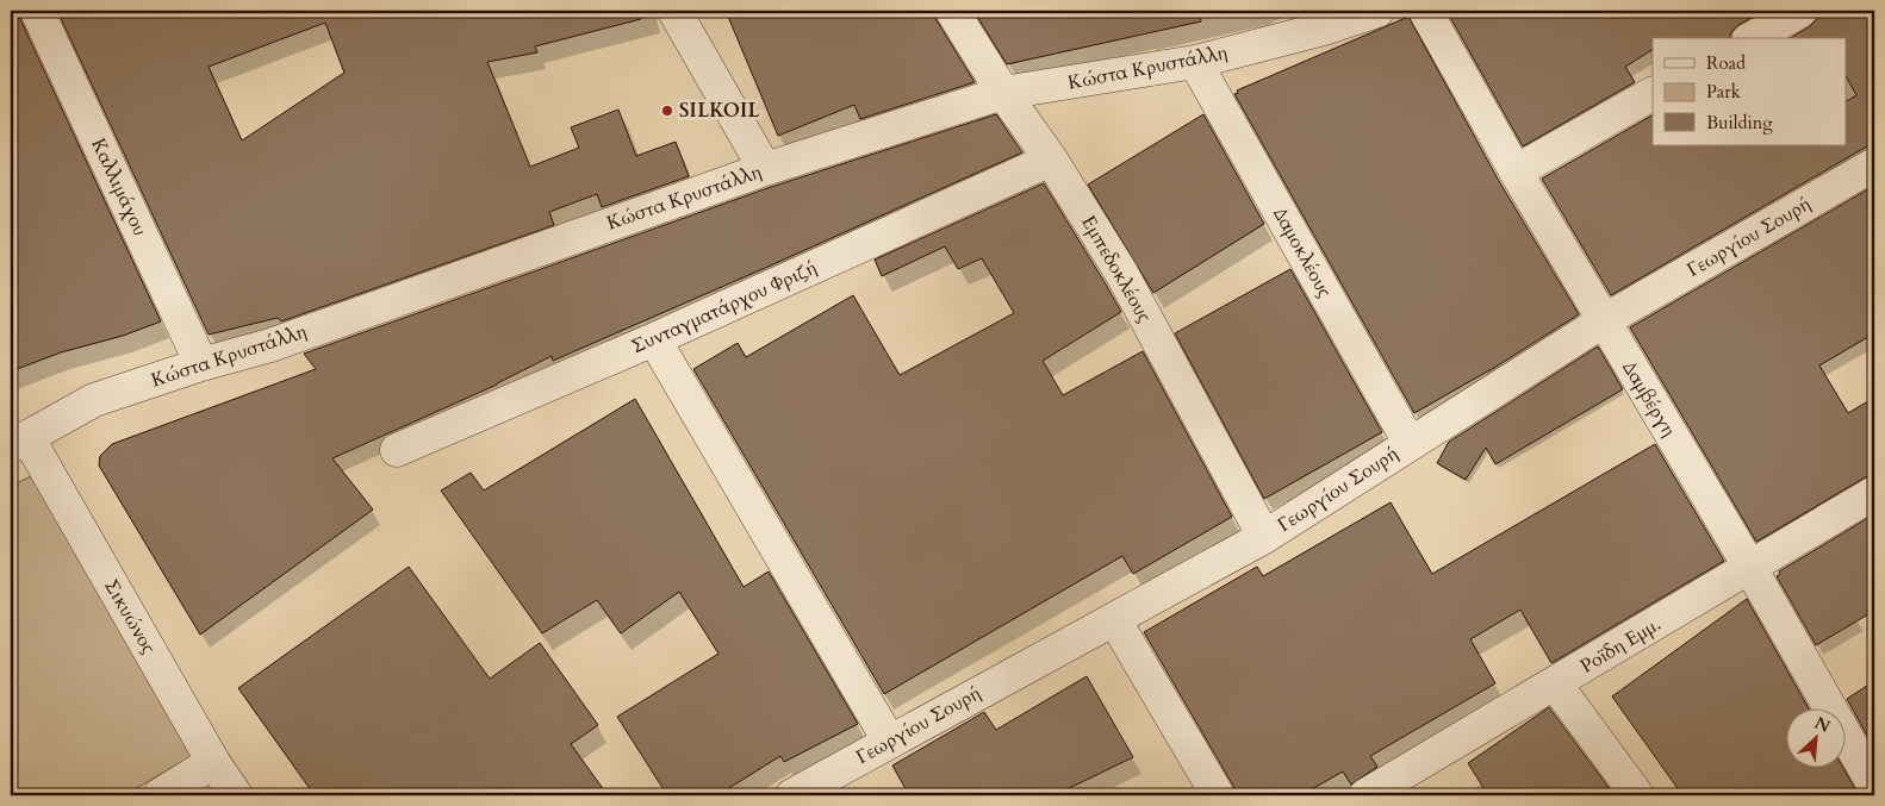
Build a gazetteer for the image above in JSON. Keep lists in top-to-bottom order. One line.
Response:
{"streets":{"street":["Κώστα Κρυστάλλη","Καλλιμάχου","Γεωργίου Σουρή","Δαμοκλέους","Εμπεδοκλέους","Συνταγματάρχου Φριζή","Δαμβέργη","Σικυώνος","Ροϊδη Εμμ."]},"crossings":[["Κώστα Κρυστάλλη","Καλλιμάχου"],["Κώστα Κρυστάλλη","Δαμοκλέους"],["Κώστα Κρυστάλλη","Εμπεδοκλέους"],["Κώστα Κρυστάλλη","Σικυώνος"],["Γεωργίου Σουρή","Δαμοκλέους"],["Γεωργίου Σουρή","Εμπεδοκλέους"],["Γεωργίου Σουρή","Δαμβέργη"],["Εμπεδοκλέους","Συνταγματάρχου Φριζή"],["Δαμβέργη","Ροϊδη Εμμ."]],"places":["SILKOIL"],"legend":["Road","Park","Building"],"north":"top right"}
